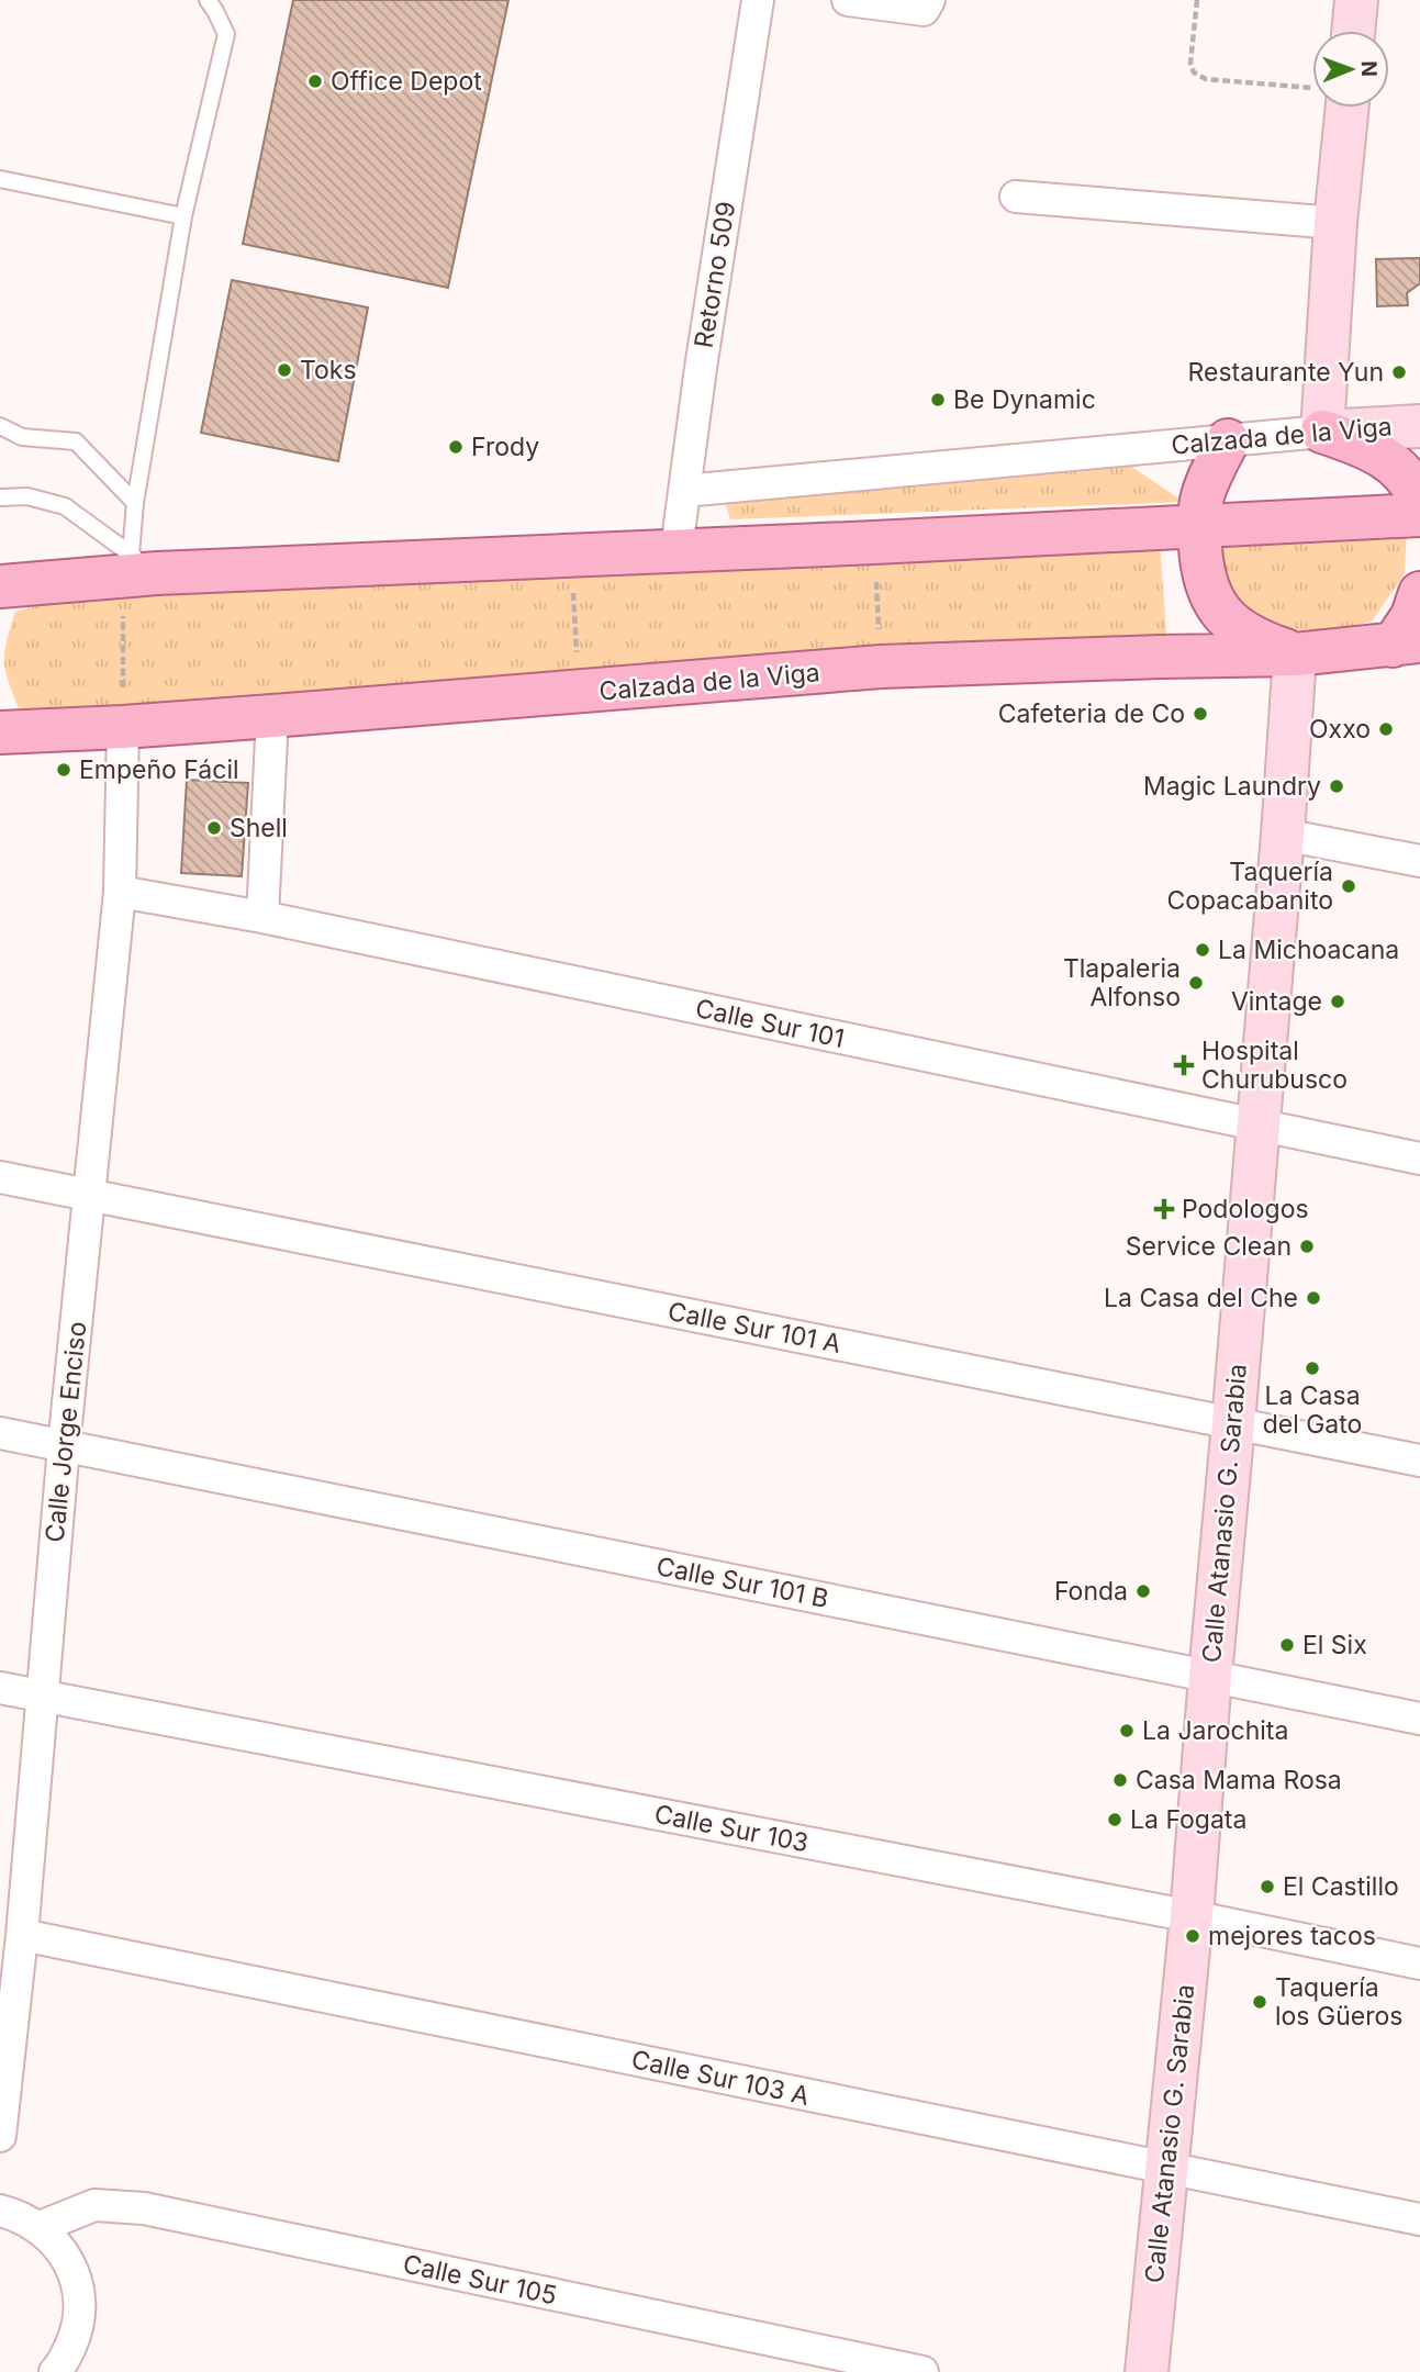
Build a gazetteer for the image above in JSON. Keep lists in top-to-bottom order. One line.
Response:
{"streets":{"main road":["Calzada de la Viga"],"street":["Retorno 509","Calle Sur 101","Calle Sur 101 A","Calle Jorge Enciso","Calle Atanasio G. Sarabia","Calle Sur 101 B","Calle Sur 103","Calle Sur 103 A","Calle Sur 105"]},"crossings":[["Retorno 509","Calzada de la Viga"],["Calzada de la Viga","Calle Jorge Enciso"],["Calzada de la Viga","Calle Atanasio G. Sarabia"],["Calle Sur 101","Calle Jorge Enciso"],["Calle Sur 101","Calle Atanasio G. Sarabia"],["Calle Sur 101 A","Calle Jorge Enciso"],["Calle Sur 101 A","Calle Atanasio G. Sarabia"],["Calle Jorge Enciso","Calle Sur 101 B"],["Calle Jorge Enciso","Calle Sur 103"],["Calle Jorge Enciso","Calle Sur 103 A"],["Calle Atanasio G. Sarabia","Calle Sur 101 B"],["Calle Atanasio G. Sarabia","Calle Sur 103"],["Calle Atanasio G. Sarabia","Calle Sur 103 A"]],"places":{"other":["Office Depot","Toks","Restaurante Yun","Be Dynamic","Frody","Cafeteria de Co","Oxxo","Empeño Fácil","Magic Laundry","Shell","Taquería Copacabanito","La Michoacana","Tlapaleria Alfonso","Vintage","Service Clean","La Casa del Che","La Casa del Gato","Fonda","El Six","La Jarochita","Casa Mama Rosa","La Fogata","El Castillo","mejores tacos","Taquería los Güeros"],"health":["Hospital Churubusco","Podologos"]},"north":"right"}
